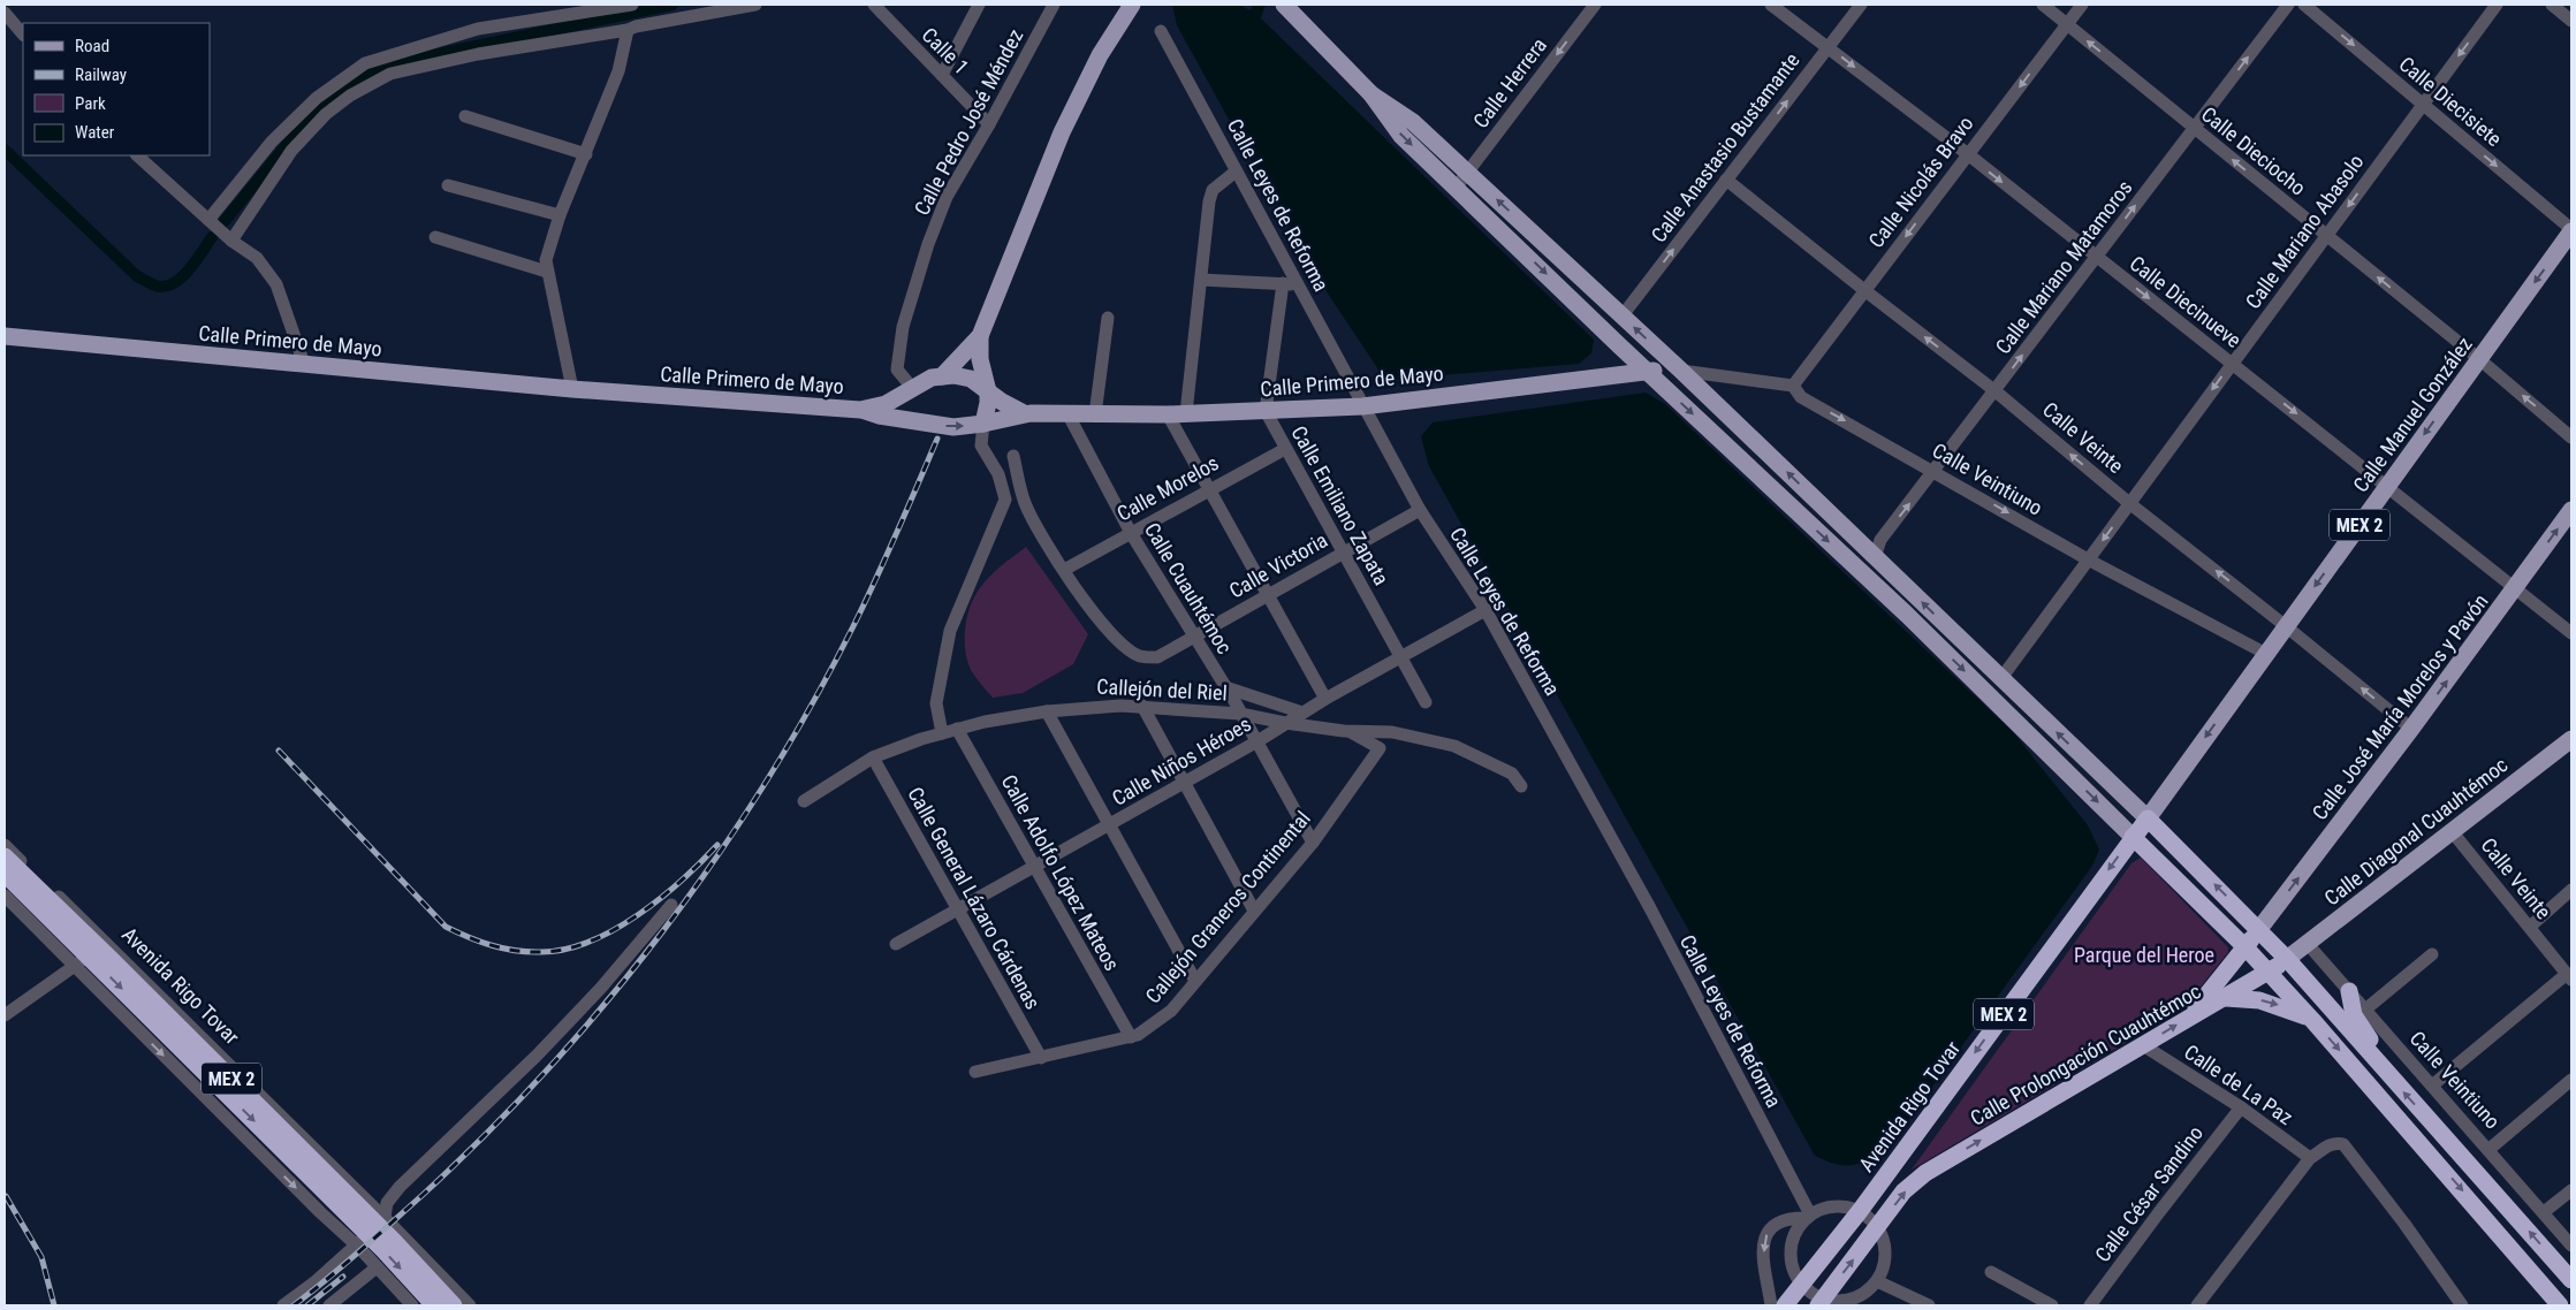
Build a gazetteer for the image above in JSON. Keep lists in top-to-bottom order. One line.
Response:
{"streets":{"highway":["MEX 2","Avenida Rigo Tovar","Calle Prolongación Cuauhtémoc"],"main road":["Calle Primero de Mayo","Calle Manuel González","Calle José María Morelos y Pavón","Calle Diagonal Cuauhtémoc"],"street":["Calle 1","Calle Herrera","Calle Diecisiete","Calle Pedro José Méndez","Calle Anastasio Bustamante","Calle Dieciocho","Calle Nicolás Bravo","Calle Leyes de Reforma","Calle Mariano Abasolo","Calle Mariano Matamoros","Calle Diecinueve","Calle Veinte","Calle Veintiuno","Calle Morelos","Calle Emiliano Zapata","Calle Victoria","Calle Cuauhtémoc","Callejón del Riel","Calle Niños Héroes","Calle Adolfo López Mateos","Calle General Lázaro Cárdenas","Callejón Graneros Continental","Calle de La Paz","Calle César Sandino"]},"crossings":[["Calle 1","Calle Pedro José Méndez"],["Calle Diecisiete","Calle Mariano Abasolo"],["Calle Diecisiete","Calle Manuel González"],["Calle Pedro José Méndez","Calle Primero de Mayo"],["Calle Anastasio Bustamante","Calle Diecinueve"],["Calle Anastasio Bustamante","Calle Veinte"],["Calle Dieciocho","Calle Nicolás Bravo"],["Calle Dieciocho","Calle Mariano Abasolo"],["Calle Dieciocho","Calle Mariano Matamoros"],["Calle Dieciocho","Calle Manuel González"],["Calle Nicolás Bravo","Calle Diecinueve"],["Calle Nicolás Bravo","Calle Veinte"],["Calle Nicolás Bravo","Calle Veintiuno"],["Calle Leyes de Reforma","Calle Primero de Mayo"],["Calle Leyes de Reforma","Calle Victoria"],["Calle Leyes de Reforma","Calle Niños Héroes"],["Calle Mariano Abasolo","Calle Diecinueve"],["Calle Mariano Abasolo","Calle Veinte"],["Calle Mariano Abasolo","Calle Veintiuno"],["Calle Mariano Matamoros","Calle Diecinueve"],["Calle Mariano Matamoros","Calle Veinte"],["Calle Mariano Matamoros","Calle Veintiuno"],["Calle Diecinueve","Calle Manuel González"],["Calle Diecinueve","Calle José María Morelos y Pavón"],["Calle Primero de Mayo","Calle Emiliano Zapata"],["Calle Primero de Mayo","Calle Cuauhtémoc"],["Calle Manuel González","Calle Veinte"],["Calle Manuel González","Calle Veintiuno"],["Calle Manuel González","Avenida Rigo Tovar"],["Calle Veinte","Calle José María Morelos y Pavón"],["Calle Veinte","Calle Diagonal Cuauhtémoc"],["Calle Veintiuno","Calle Diagonal Cuauhtémoc"],["Calle Morelos","Calle Emiliano Zapata"],["Calle Morelos","Calle Victoria"],["Calle Morelos","Calle Cuauhtémoc"],["Calle Emiliano Zapata","Calle Victoria"],["Calle Emiliano Zapata","Calle Niños Héroes"],["Calle Victoria","Calle Cuauhtémoc"],["Calle Cuauhtémoc","Callejón del Riel"],["Calle Cuauhtémoc","Calle Niños Héroes"],["Calle Cuauhtémoc","Callejón Graneros Continental"],["Callejón del Riel","Calle Niños Héroes"],["Callejón del Riel","Calle Adolfo López Mateos"],["Callejón del Riel","Calle General Lázaro Cárdenas"],["Callejón del Riel","Callejón Graneros Continental"],["Calle Niños Héroes","Calle Adolfo López Mateos"],["Calle Niños Héroes","Calle General Lázaro Cárdenas"],["Calle Diagonal Cuauhtémoc","Calle Prolongación Cuauhtémoc"],["Calle Adolfo López Mateos","Callejón Graneros Continental"],["Calle General Lázaro Cárdenas","Callejón Graneros Continental"],["Calle Prolongación Cuauhtémoc","Calle de La Paz"],["Calle de La Paz","Calle César Sandino"]],"one_way":["Calle Herrera","Calle Diecisiete","Calle Anastasio Bustamante","Calle Dieciocho","Calle Nicolás Bravo","Calle Mariano Abasolo","Calle Mariano Matamoros","Calle Diecinueve","Calle Manuel González","Calle Veinte","Calle Veintiuno","Calle José María Morelos y Pavón","Calle Prolongación Cuauhtémoc"],"parks":["Parque del Heroe"],"legend":["Road","Railway","Park","Water"]}
